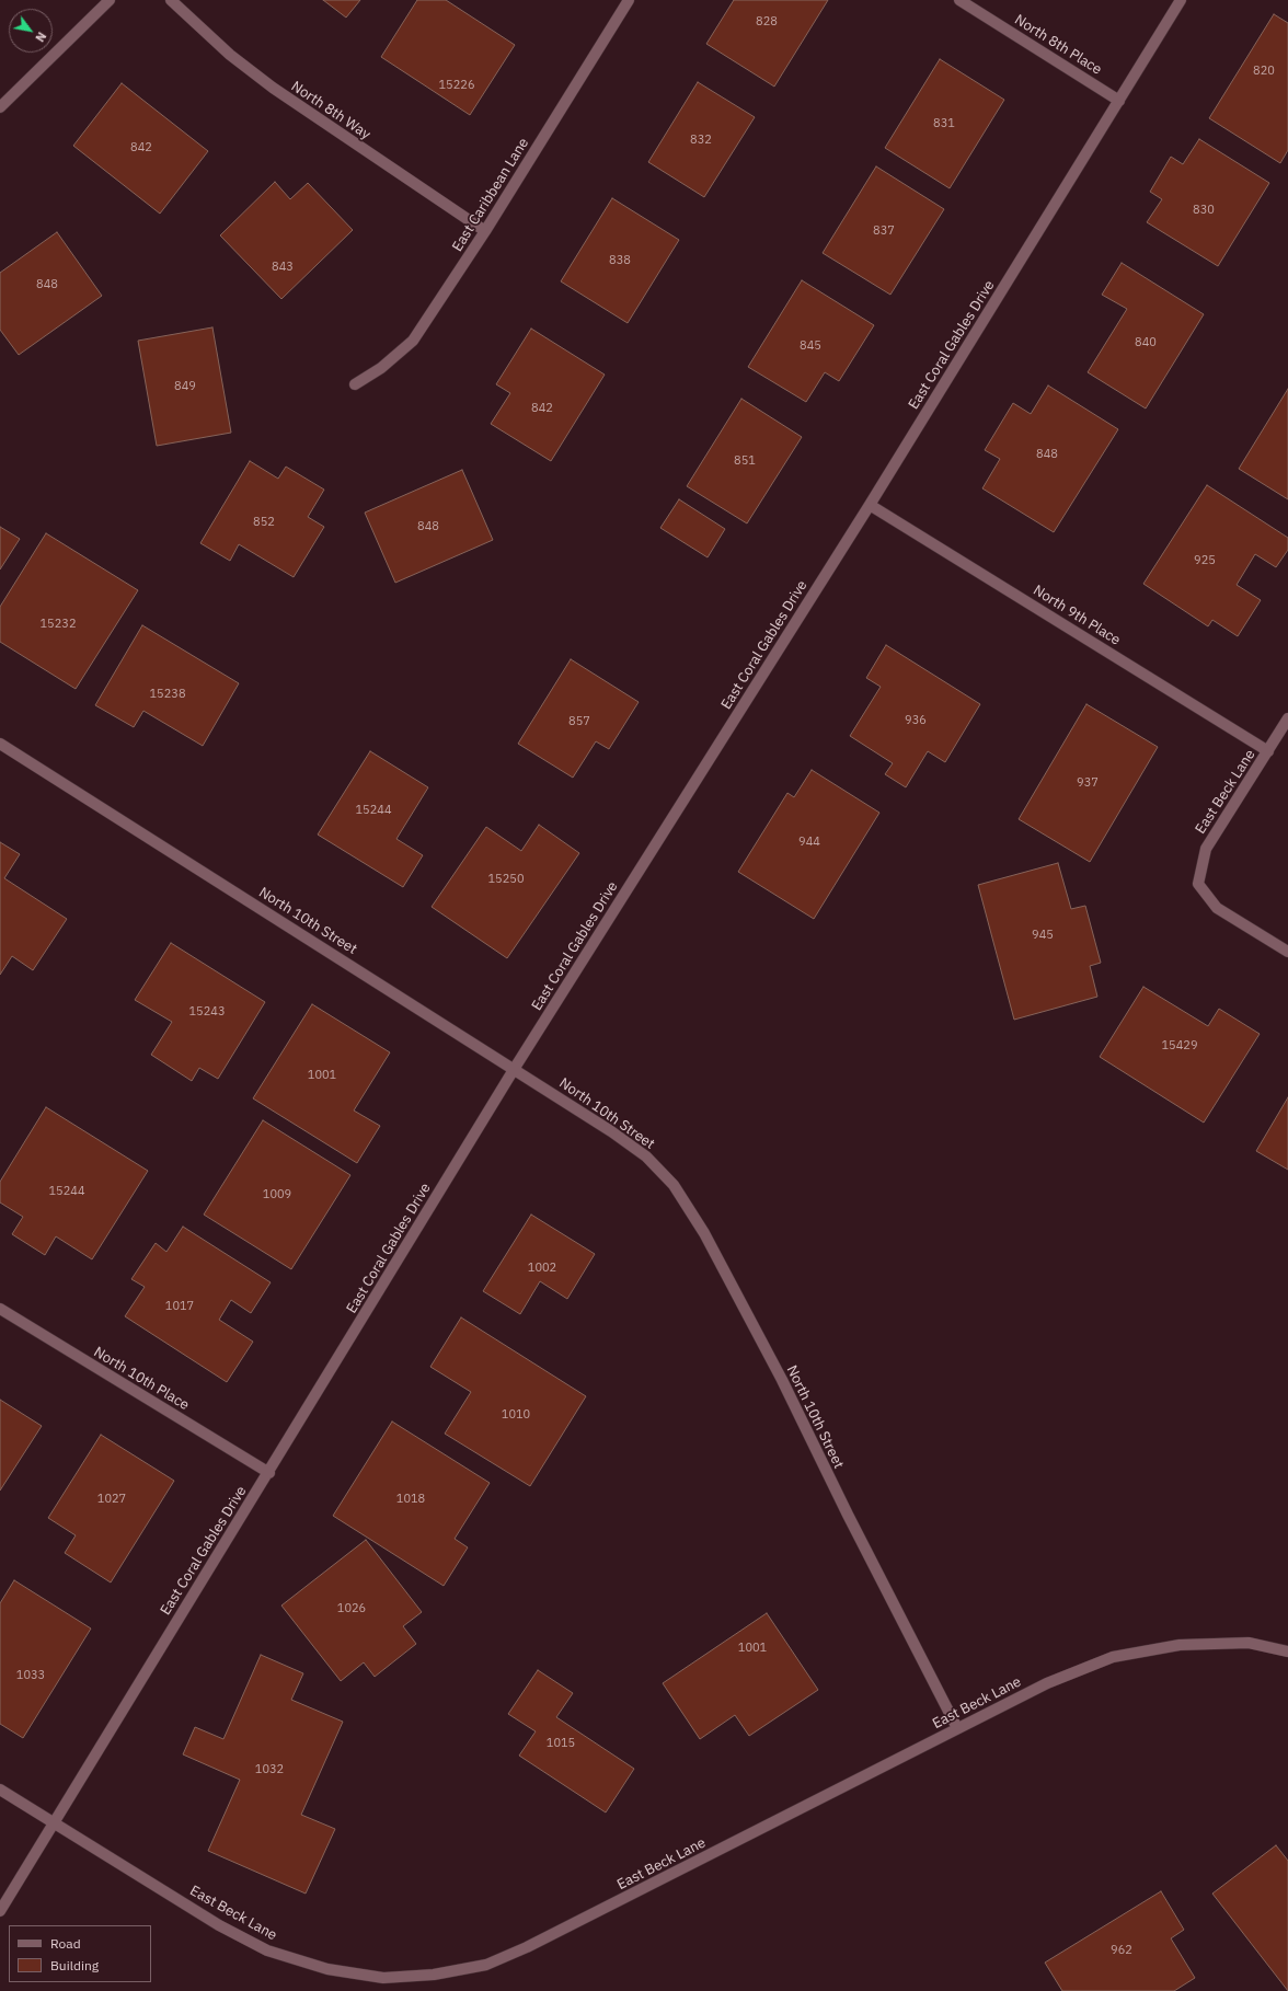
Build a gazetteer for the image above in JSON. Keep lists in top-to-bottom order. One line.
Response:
{"streets":{"street":["North 8th Place","North 8th Way","East Caribbean Lane","East Coral Gables Drive","North 9th Place","East Beck Lane","North 10th Street","North 10th Place"]},"crossings":[["North 8th Place","East Coral Gables Drive"],["North 8th Way","East Caribbean Lane"],["East Coral Gables Drive","North 9th Place"],["East Coral Gables Drive","East Beck Lane"],["East Coral Gables Drive","North 10th Street"],["East Coral Gables Drive","North 10th Place"],["North 9th Place","East Beck Lane"],["East Beck Lane","North 10th Street"]],"house_numbers":["828","820","15226","831","832","842","830","837","838","843","848","840","845","849","842","848","851","852","848","925","15232","15238","936","857","937","15244","944","15250","945","15243","15429","1001","15244","1009","1002","1017","1010","1027","1018","1026","1001","1033","1015","1032","962"],"legend":["Road","Building"],"north":"bottom right"}
